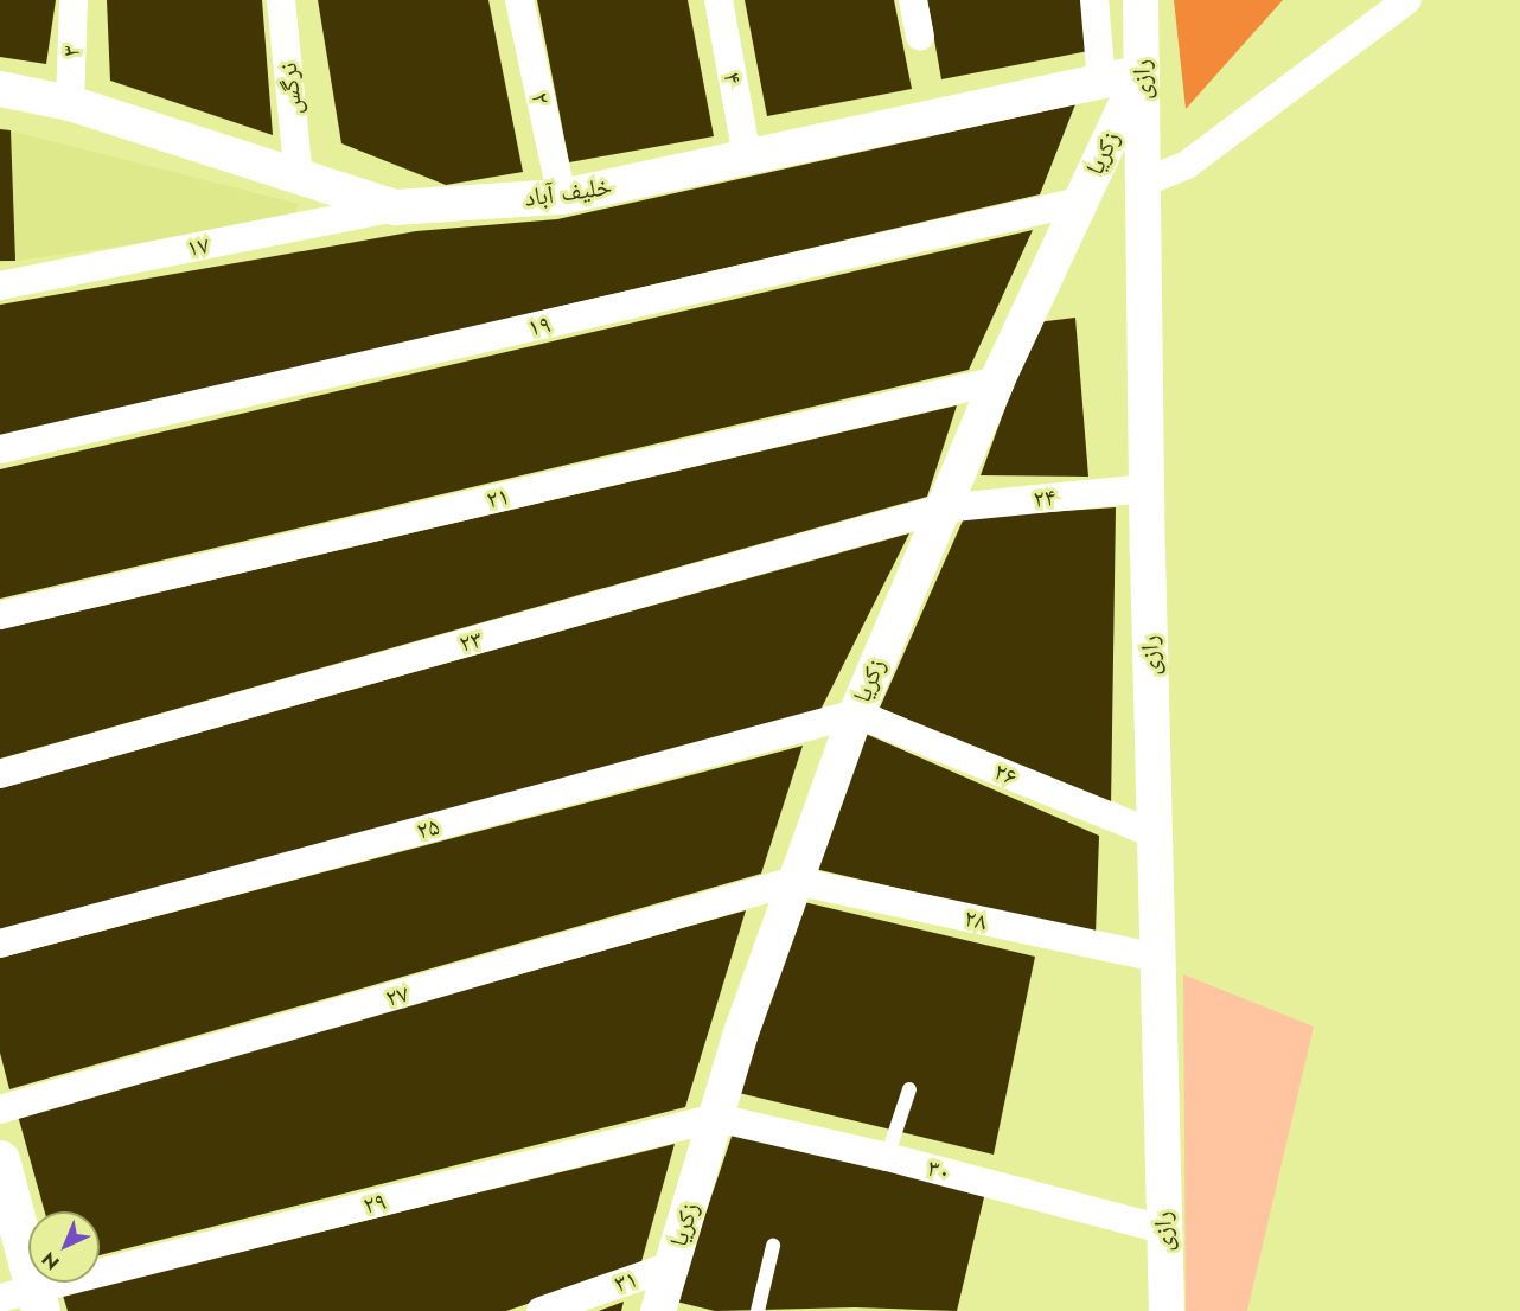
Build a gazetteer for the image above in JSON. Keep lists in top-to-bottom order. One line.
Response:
{"streets":{"street":["۳","۴","رازی","نرگس","۲","زکریا","خلیف آباد","۱۷","۱۹","۲۱","۲۴","۲۳","۲۶","۲۵","۲۸","۲۷","۳۰","۲۹","۳۱"]},"crossings":[["۳","خلیف آباد"],["۴","خلیف آباد"],["رازی","زکریا"],["رازی","خلیف آباد"],["رازی","۲۴"],["رازی","۲۶"],["رازی","۲۸"],["رازی","۳۰"],["نرگس","خلیف آباد"],["۲","خلیف آباد"],["زکریا","خلیف آباد"],["زکریا","۱۹"],["زکریا","۲۱"],["زکریا","۲۴"],["زکریا","۲۳"],["زکریا","۲۶"],["زکریا","۲۵"],["زکریا","۲۸"],["زکریا","۲۷"],["زکریا","۳۰"],["زکریا","۲۹"],["زکریا","۳۱"],["خلیف آباد","۱۷"],["۲۴","۲۳"],["۲۶","۲۵"],["۲۸","۲۷"],["۳۰","۲۹"]],"north":"bottom left"}
